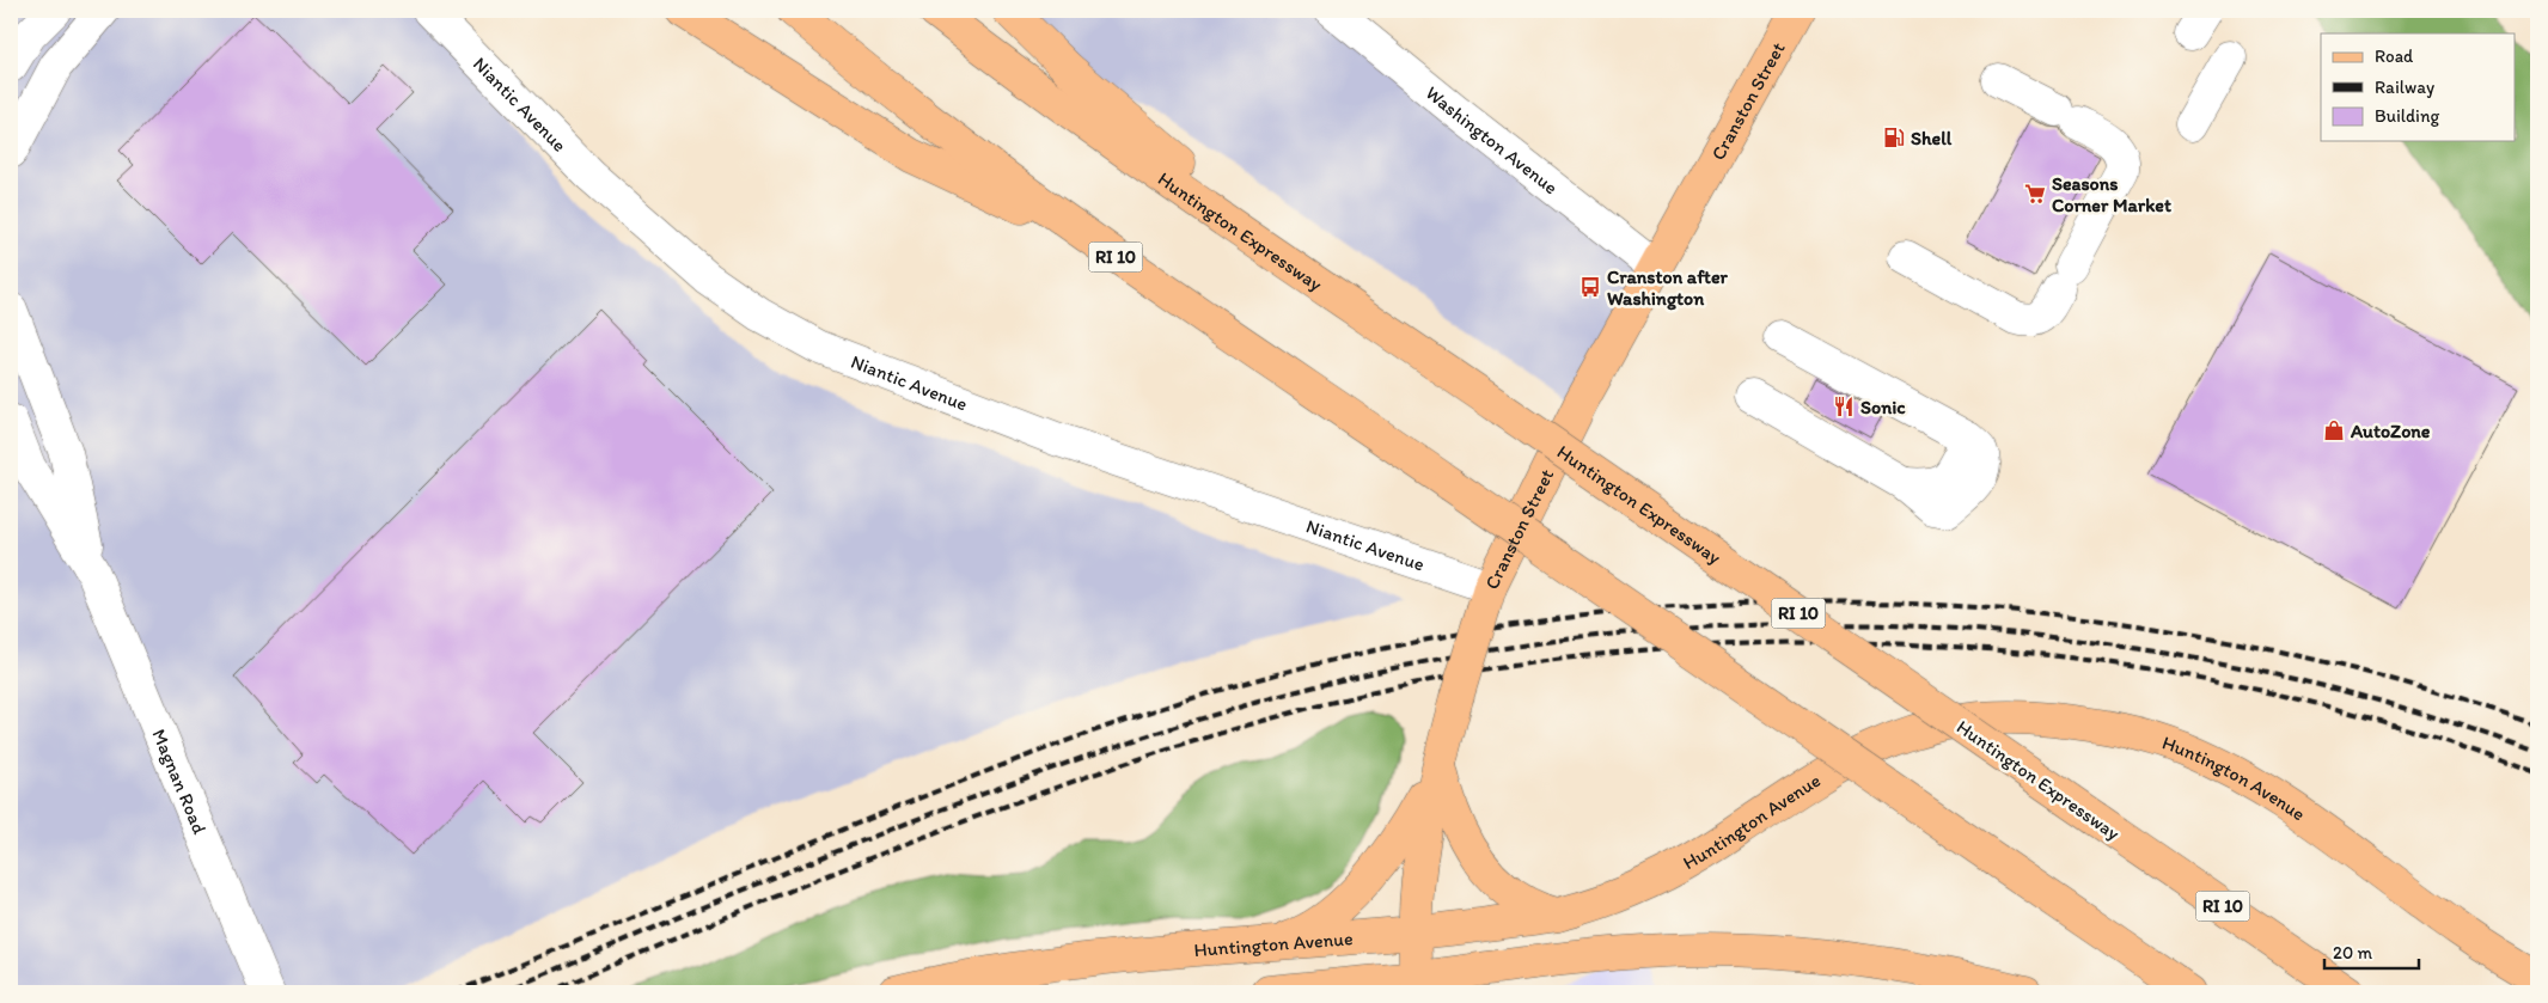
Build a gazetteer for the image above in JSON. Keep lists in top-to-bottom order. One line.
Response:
{"streets":{"main road":["Cranston Street","Huntington Expressway","RI 10","Huntington Avenue"],"street":["Niantic Avenue","Washington Avenue","Magnan Road"]},"crossings":[["Cranston Street","Niantic Avenue"],["Cranston Street","Washington Avenue"],["Cranston Street","Huntington Avenue"]],"places":{"fuel station":["Shell"],"supermarket":["Seasons Corner Market"],"bus stop":["Cranston after Washington"],"restaurant":["Sonic"],"shop":["AutoZone"]},"legend":["Road","Railway","Building"],"scale_bar":"20 m"}
